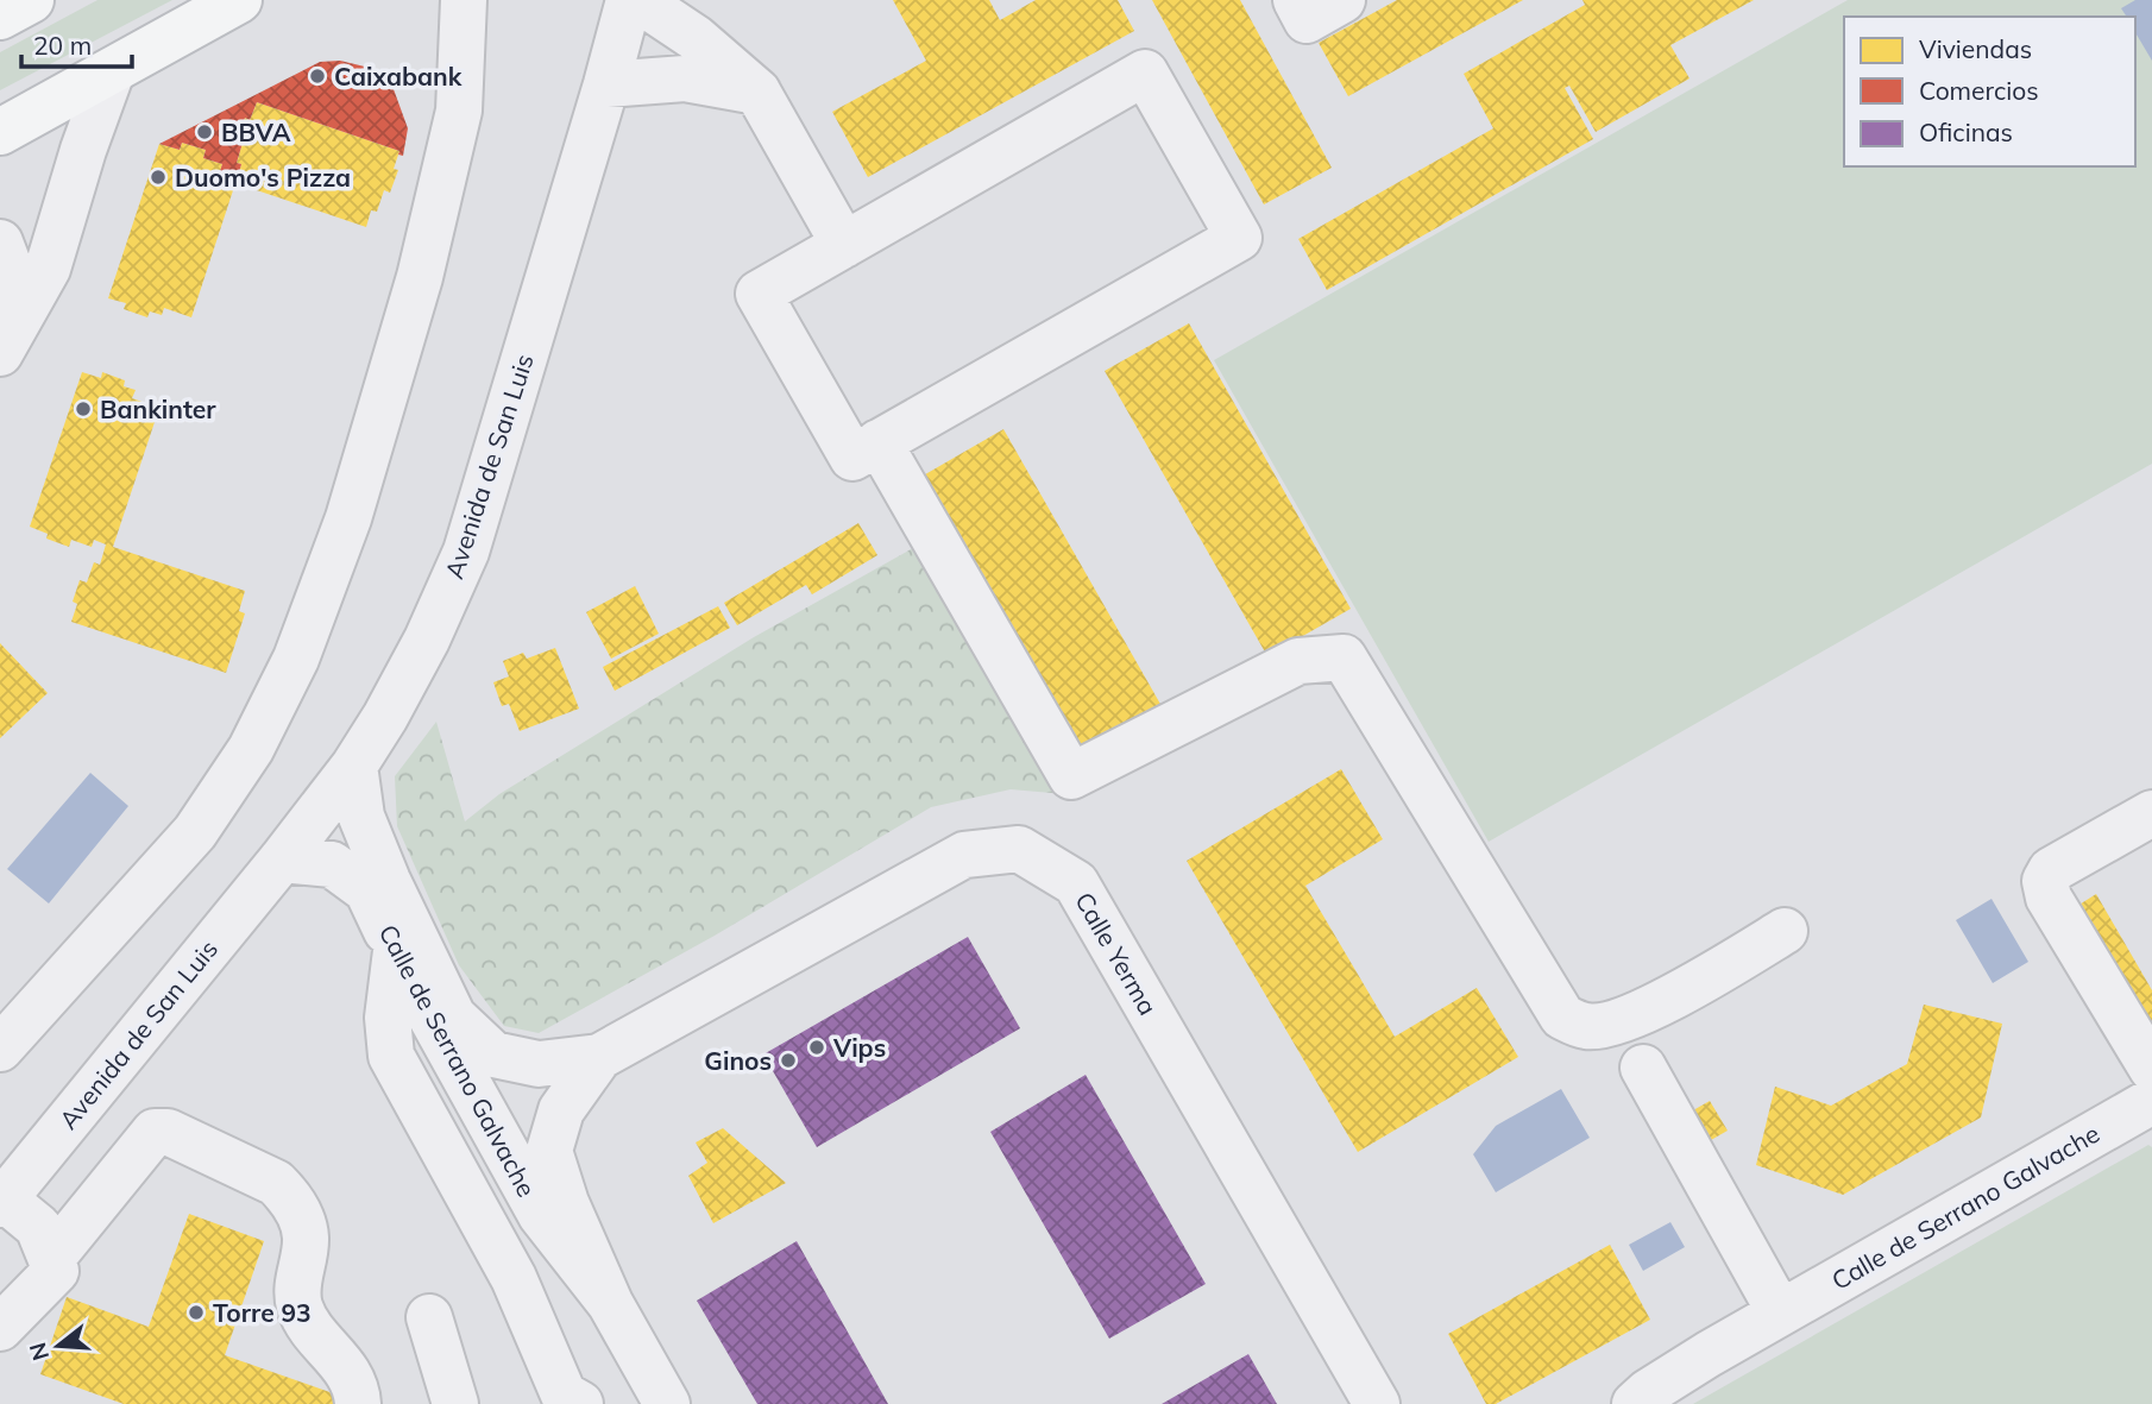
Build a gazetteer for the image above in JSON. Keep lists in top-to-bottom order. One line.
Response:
{"streets":{"street":["Avenida de San Luis","Calle Yerma","Calle de Serrano Galvache"]},"crossings":[["Avenida de San Luis","Calle de Serrano Galvache"],["Calle Yerma","Calle de Serrano Galvache"]],"places":["Caixabank","BBVA","Duomo's Pizza","Bankinter","Vips","Ginos","Torre 93"],"legend":["Viviendas","Comercios","Oficinas"],"scale_bar":"20 m","north":"left"}
